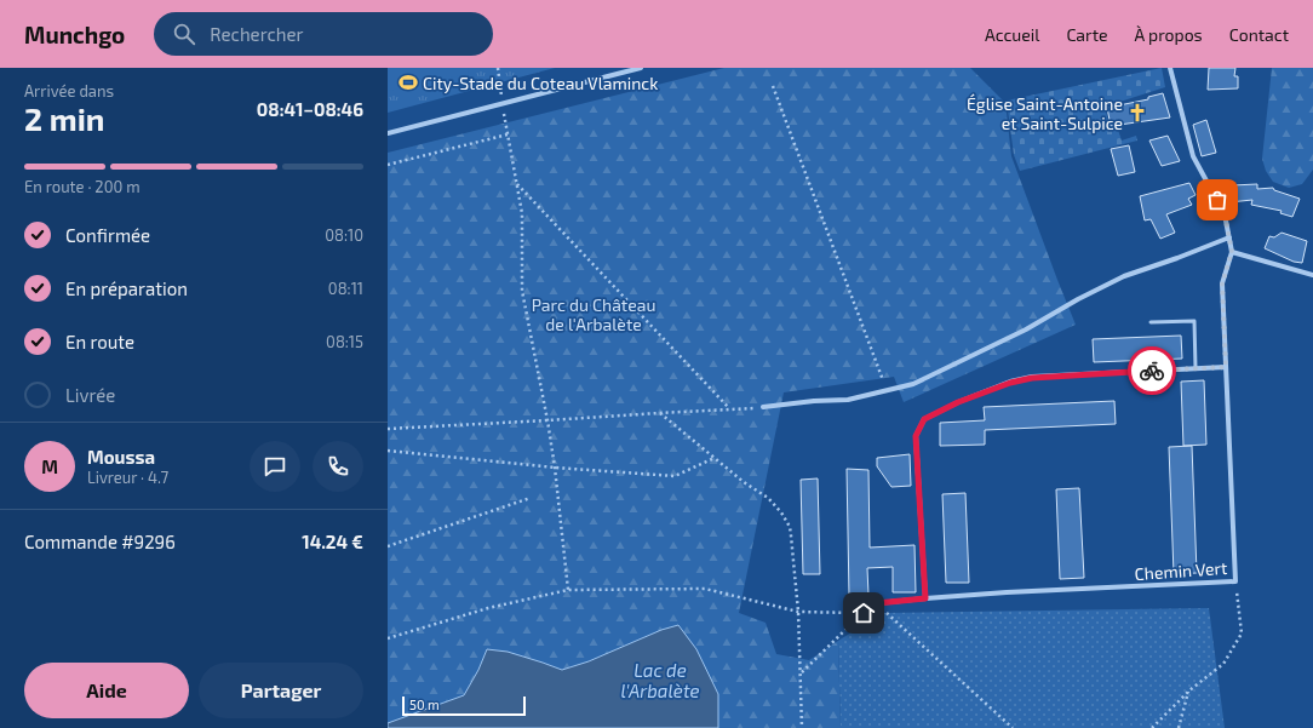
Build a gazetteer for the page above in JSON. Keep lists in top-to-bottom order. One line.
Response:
{"streets":{"street":["Chemin Vert"]},"water":["Lac de l'Arbalète"],"parks":["Parc du Château de l'Arbalète"],"places":{"sports":["City-Stade du Coteau Vlaminck"],"church":["Église Saint-Antoine et Saint-Sulpice"]},"scale_bar":"50 m","page":{"header":"Munchgo","search":"Rechercher","nav":["Accueil","Carte","À propos","Contact"],"heading":["2 min","Arrivée dans","08:41–08:46"],"panel":["Moussa","Livreur · 4.7","Commande #9296","14.24 €"],"bar":"En route · 200 m","list":[["Confirmée","08:10"],["En préparation","08:11"],["En route","08:15"],"Livrée"],"round":"M","buttons":["Aide","Partager"],"scale":"50 m"}}
